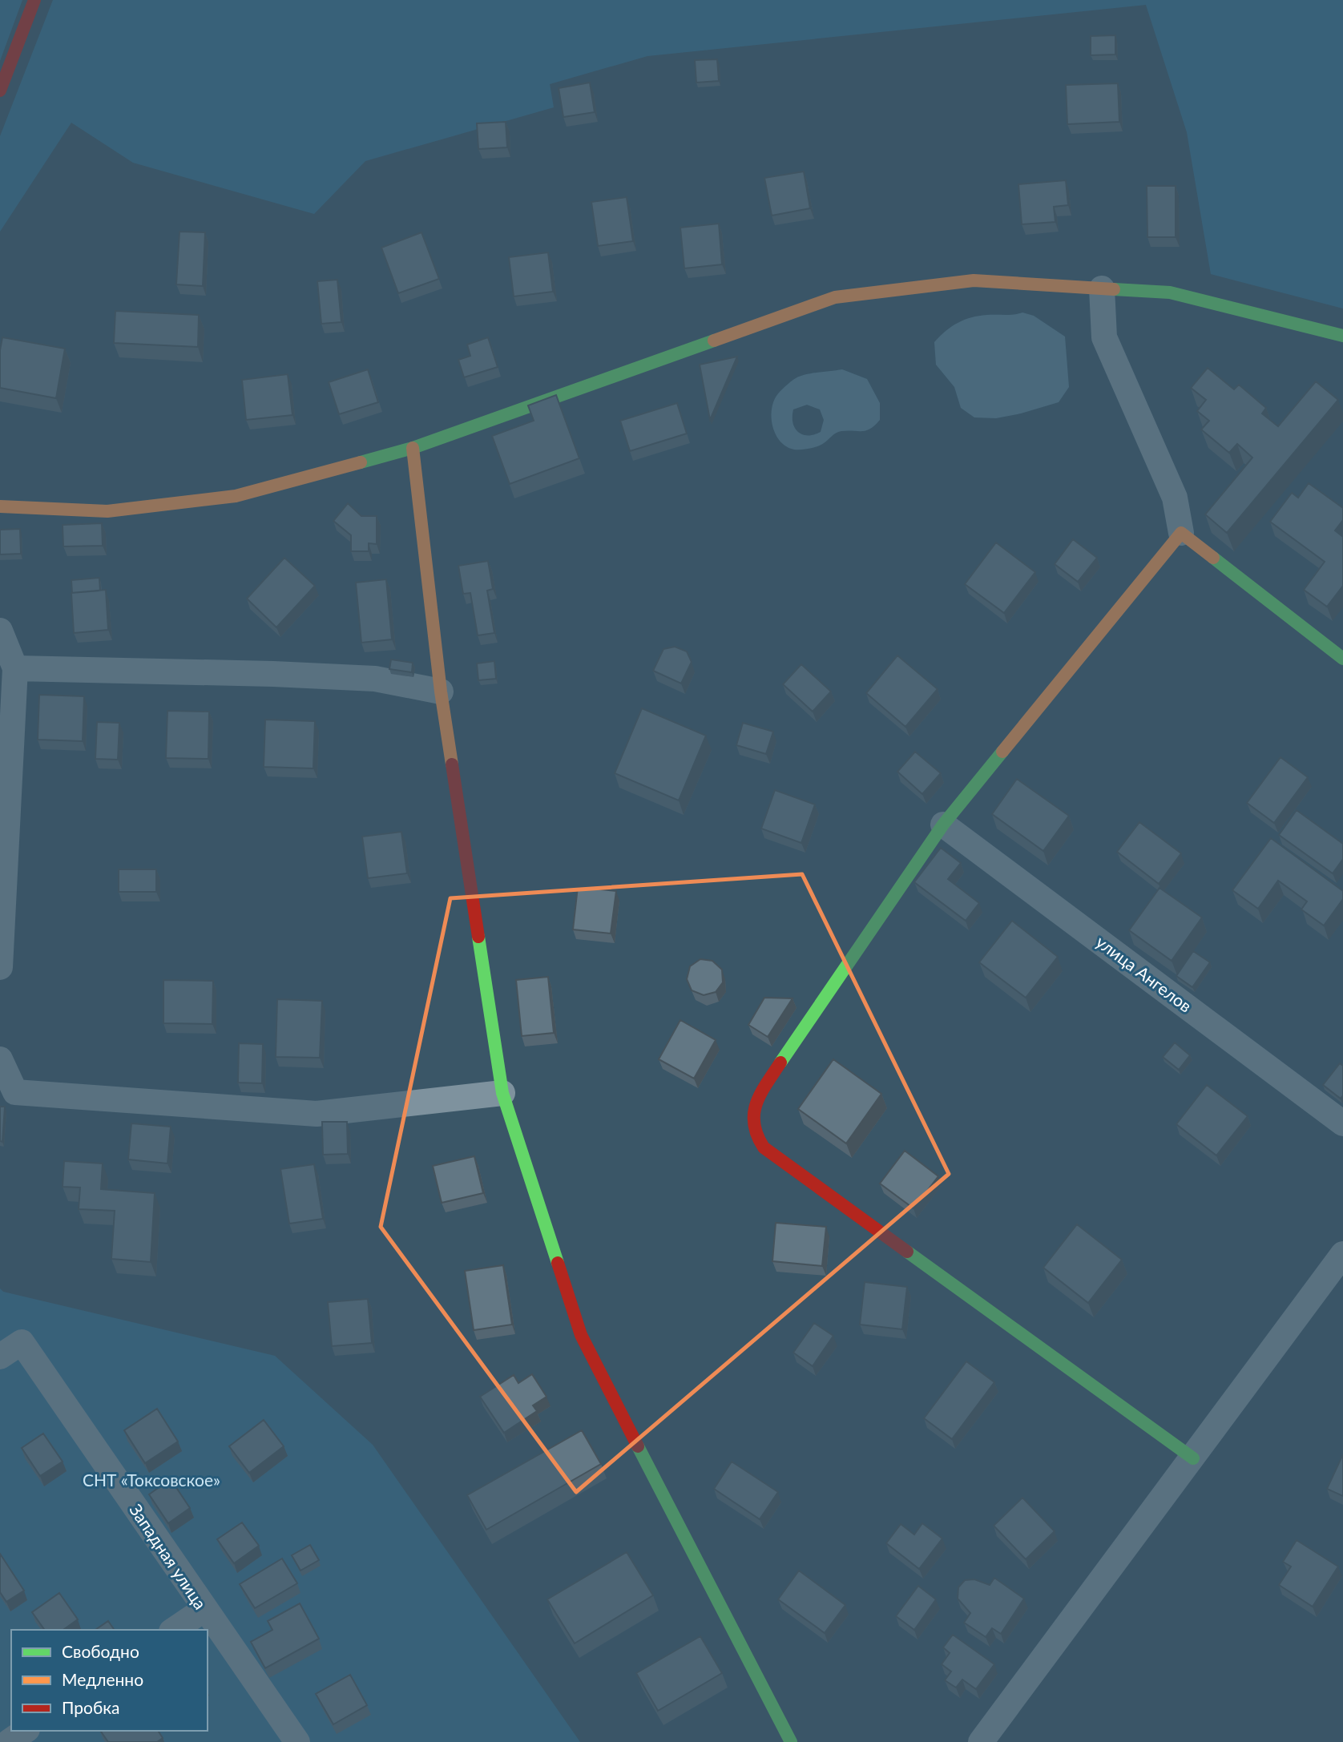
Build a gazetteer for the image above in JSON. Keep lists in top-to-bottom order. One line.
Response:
{"streets":{"street":["улица Ангелов","Западная улица"]},"parks":["СНТ «Токсовское»"],"legend":["Свободно","Медленно","Пробка"]}
